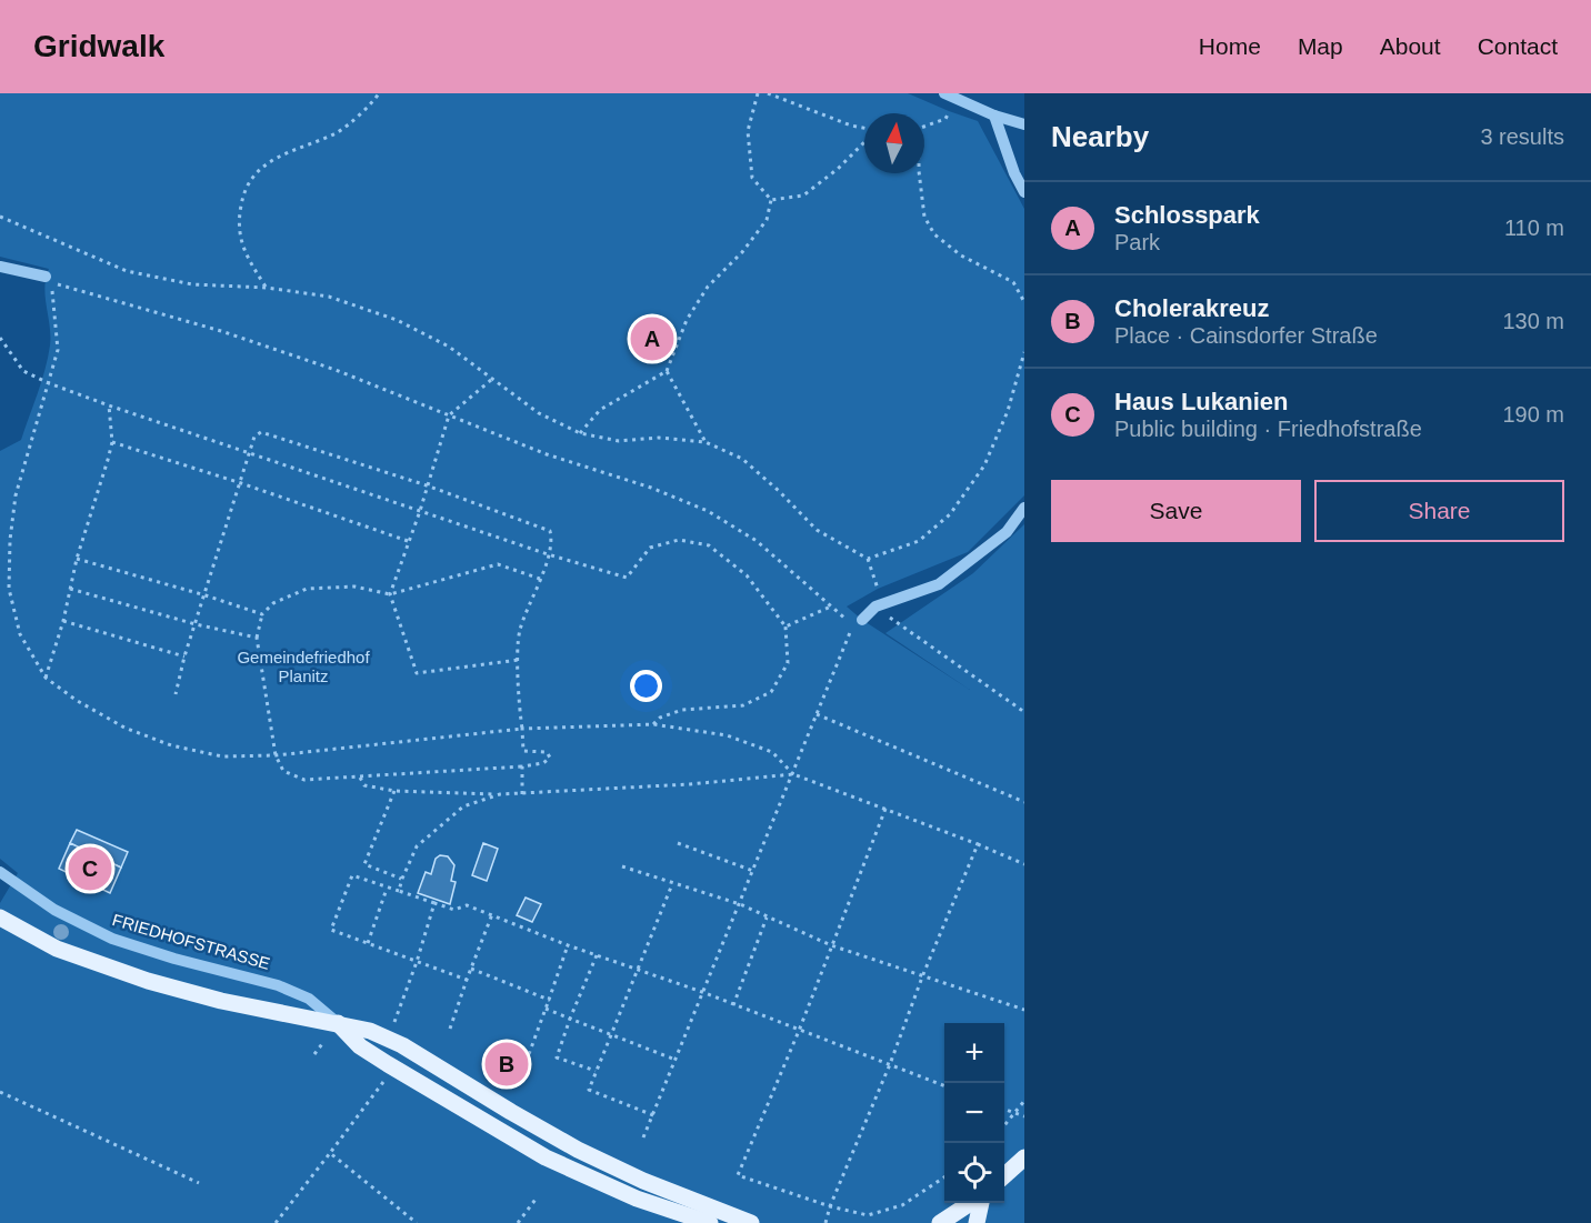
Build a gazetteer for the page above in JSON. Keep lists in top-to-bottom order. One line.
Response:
{"streets":{"street":["FRIEDHOFSTRASSE"]},"parks":["Gemeindefriedhof Planitz"],"north":"top","page":{"header":"Gridwalk","nav":["Home","Map","About","Contact"],"heading":["Nearby","3 results"],"list":[{"mark":"A","name":"Schlosspark","note":"Park","value":"110 m"},{"mark":"B","name":"Cholerakreuz","note":"Place · Cainsdorfer Straße","value":"130 m"},{"mark":"C","name":"Haus Lukanien","note":"Public building · Friedhofstraße","value":"190 m"}],"pins":["A","C","B"],"buttons":["Save","Share"],"map_buttons":["+","−"]}}
